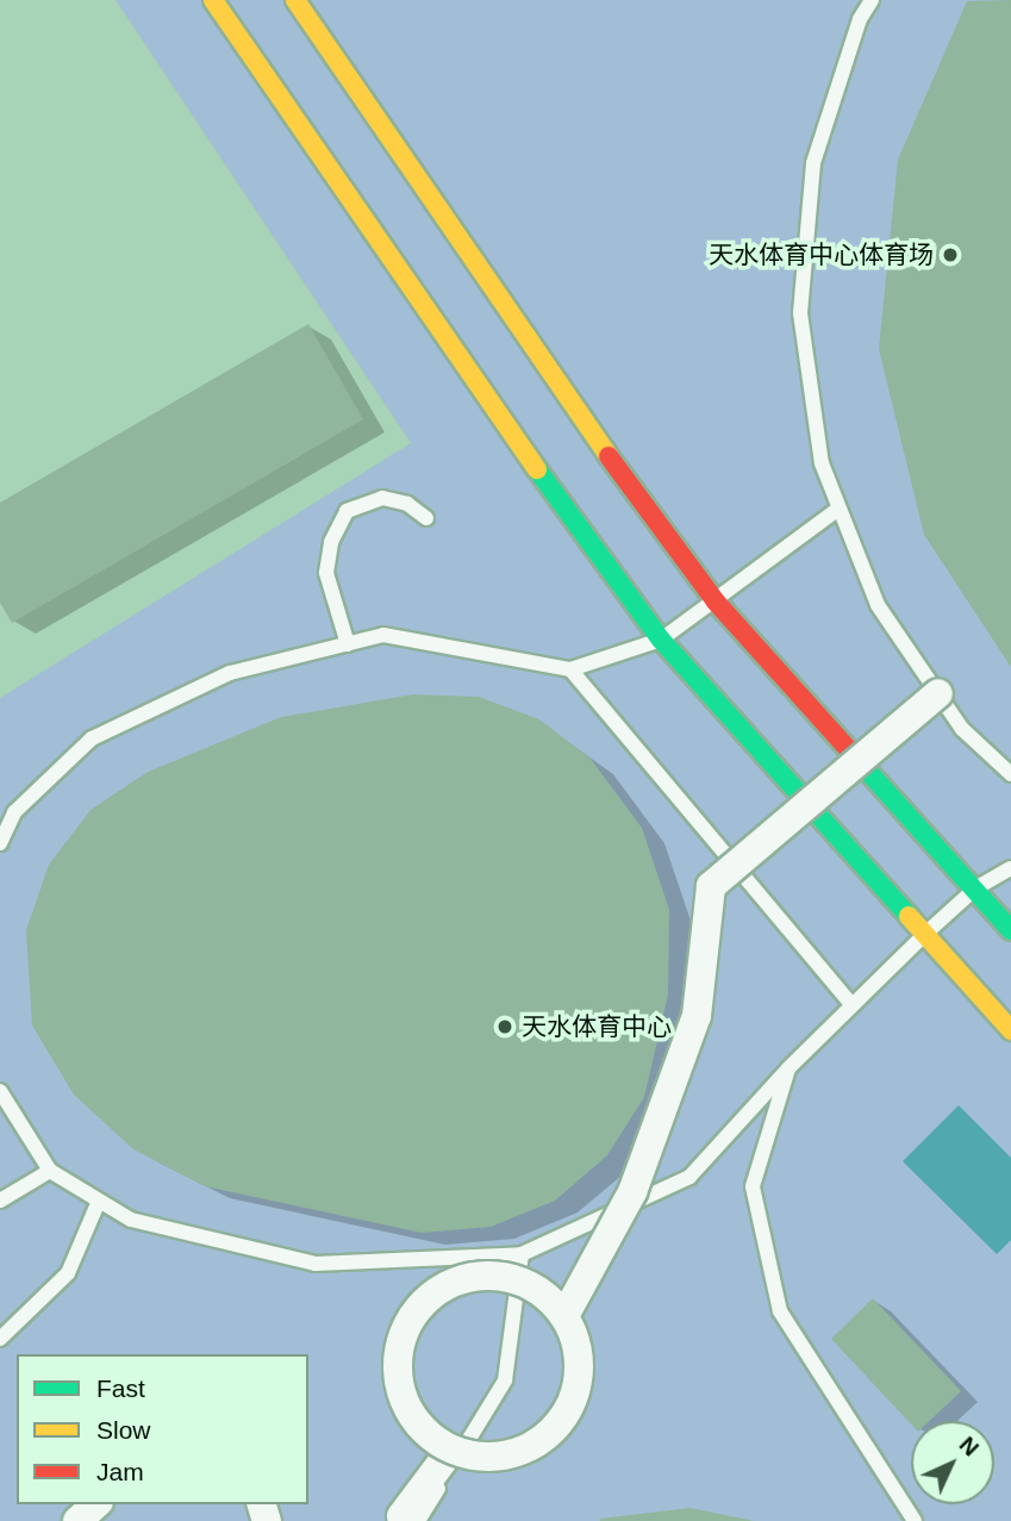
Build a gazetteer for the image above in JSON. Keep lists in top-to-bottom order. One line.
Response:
{"places":["天水体育中心体育场","天水体育中心"],"legend":["Fast","Slow","Jam"],"north":"top right"}
